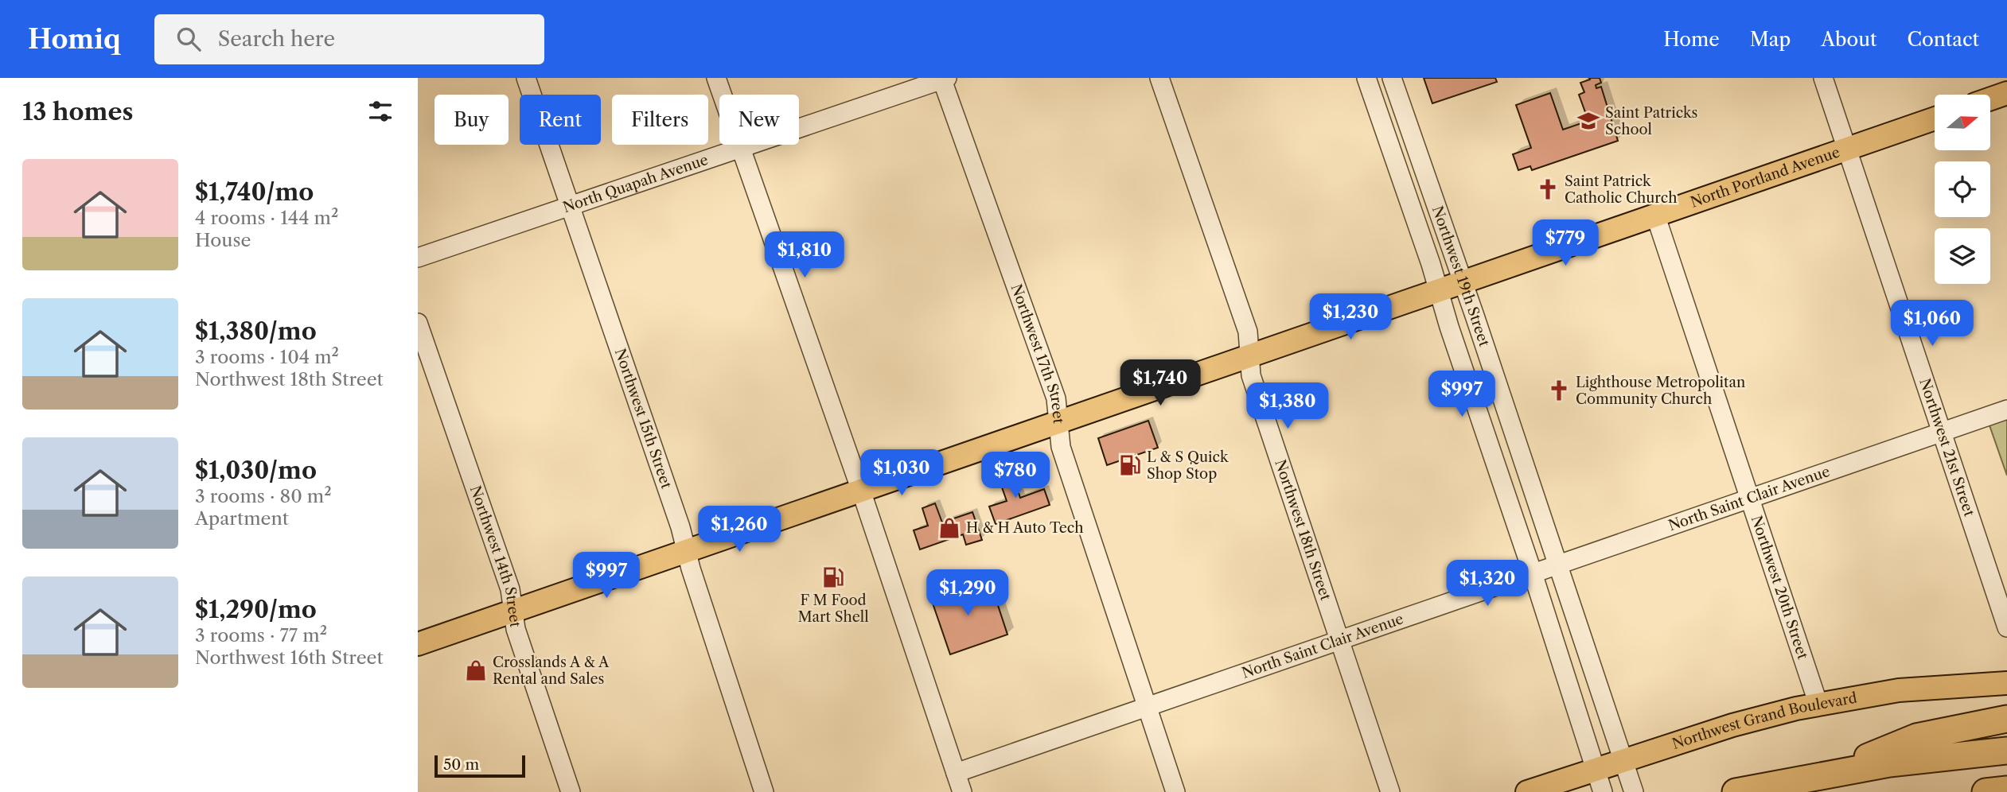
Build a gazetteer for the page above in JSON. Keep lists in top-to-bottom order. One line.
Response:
{"streets":{"main road":["North Portland Avenue","Northwest Grand Boulevard"],"street":["North Quapah Avenue","Northwest 19th Street","Northwest 17th Street","Northwest 15th Street","Northwest 21st Street","North Saint Clair Avenue","Northwest 18th Street","Northwest 14th Street","Northwest 20th Street"]},"crossings":[["North Portland Avenue","Northwest 19th Street"],["North Portland Avenue","Northwest 17th Street"],["North Portland Avenue","Northwest 15th Street"],["North Portland Avenue","Northwest 21st Street"],["North Portland Avenue","Northwest 18th Street"],["North Portland Avenue","Northwest 14th Street"],["North Portland Avenue","Northwest 20th Street"],["North Quapah Avenue","Northwest 17th Street"],["North Quapah Avenue","Northwest 15th Street"],["Northwest 19th Street","North Saint Clair Avenue"],["Northwest 19th Street","Northwest Grand Boulevard"],["Northwest 17th Street","North Saint Clair Avenue"],["Northwest 21st Street","North Saint Clair Avenue"],["North Saint Clair Avenue","Northwest 18th Street"],["North Saint Clair Avenue","Northwest 20th Street"],["Northwest 20th Street","Northwest Grand Boulevard"]],"places":{"school or university":["Saint Patricks School"],"church":["Saint Patrick Catholic Church","Lighthouse Metropolitan Community Church"],"fuel station":["L & S Quick Shop Stop","F M Food Mart Shell"],"shop":["H & H Auto Tech","Crosslands A & A Rental and Sales"]},"scale_bar":"50 m","north":"right","page":{"header":"Homiq","search":"Search here","nav":["Home","Map","About","Contact"],"heading":"13 homes","chip":["Buy","Rent","Filters","New"],"list":[{"name":"$1,740/mo","note":"4 rooms · 144 m² · House"},{"name":"$1,380/mo","note":"3 rooms · 104 m² · Northwest 18th Street"},{"name":"$1,030/mo","note":"3 rooms · 80 m² · Apartment"},{"name":"$1,290/mo","note":"3 rooms · 77 m² · Northwest 16th Street"}],"price":["$779","$1,810","$1,230","$1,060","$1,740","$997","$1,380","$1,030","$780","$1,260","$997","$1,320","$1,290"],"scale":"50 m"}}
